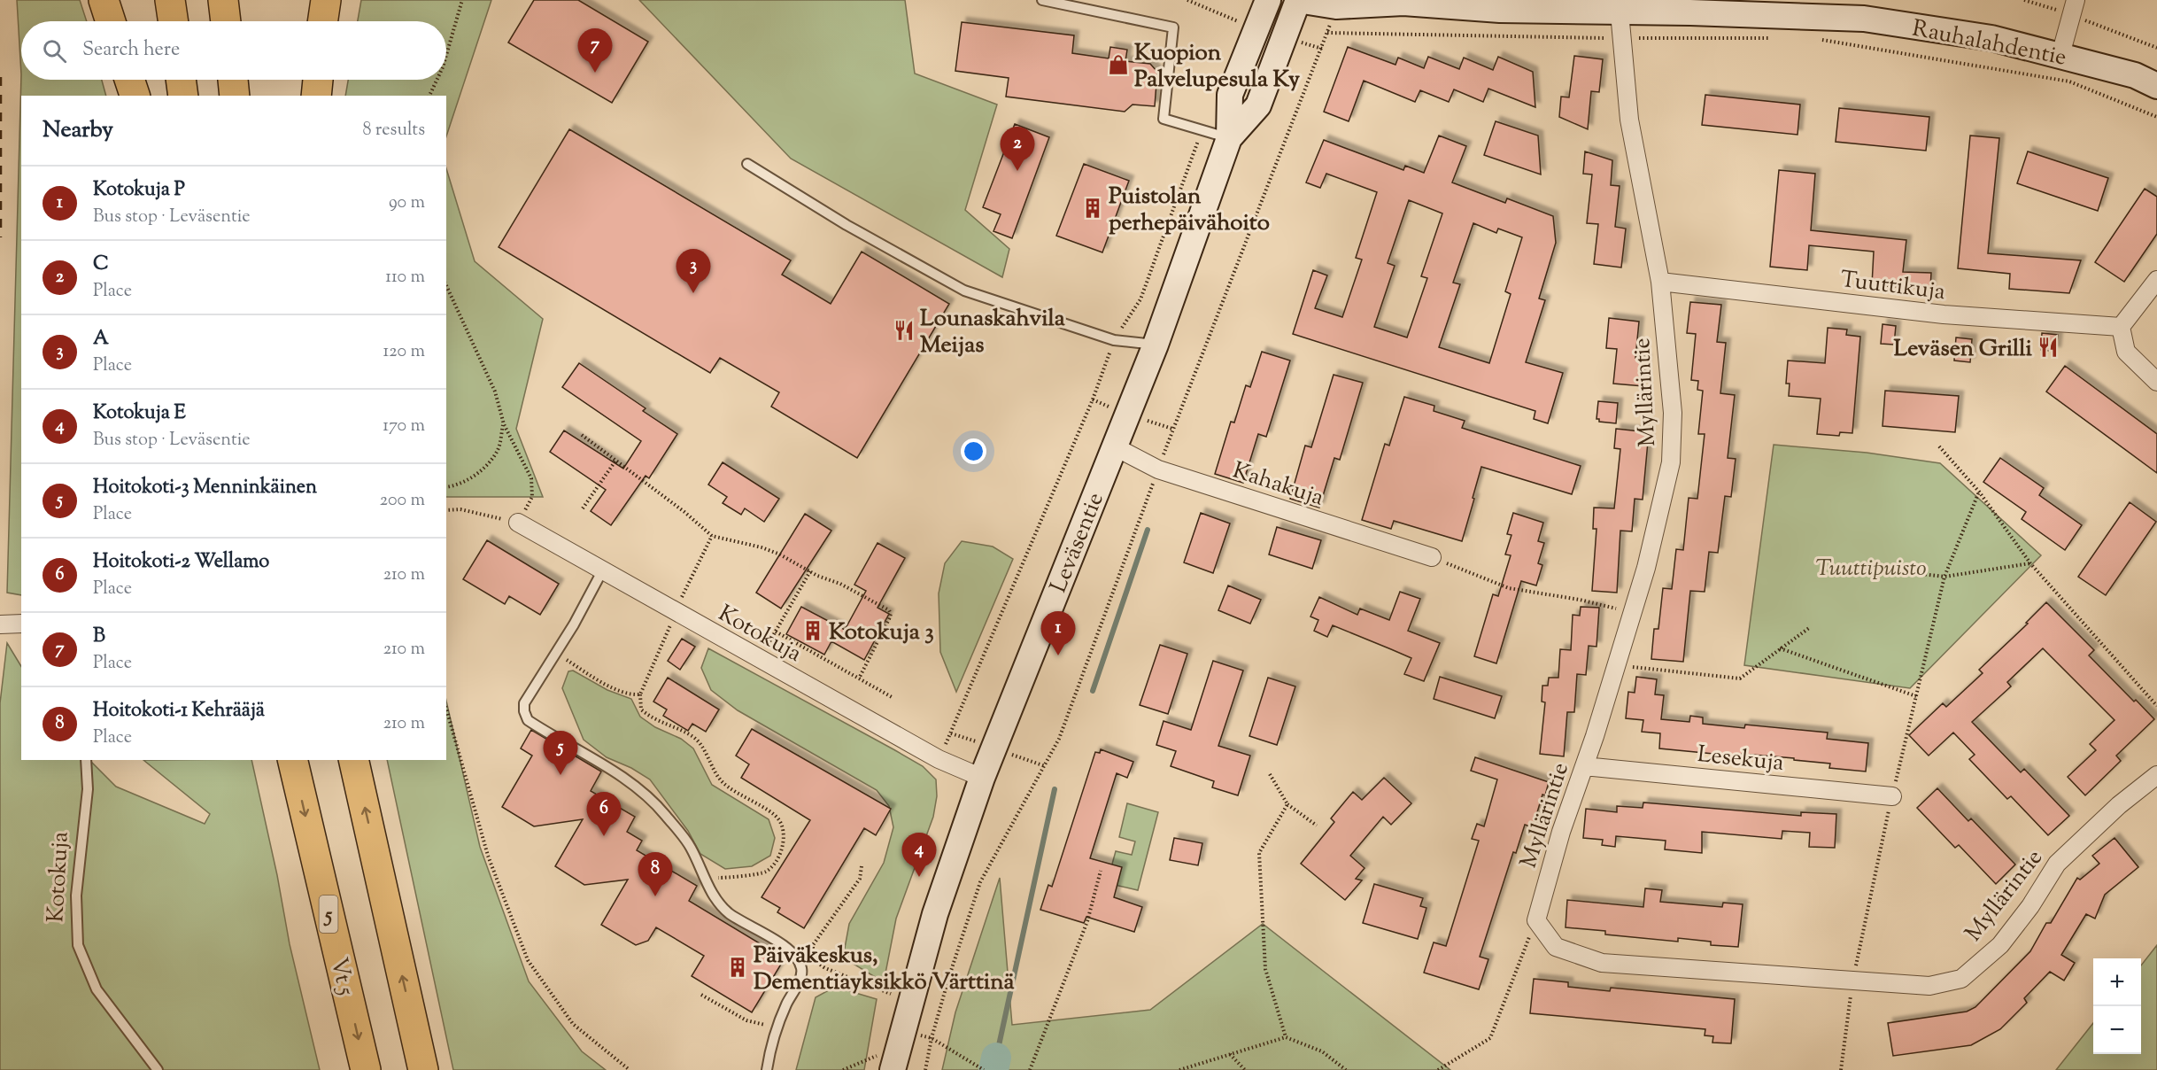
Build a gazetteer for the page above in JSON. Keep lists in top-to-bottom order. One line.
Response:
{"streets":{"highway":["5","Vt 5"],"main road":["Rauhalahdentie","Leväsentie"],"street":["Tuuttikuja","Myllärintie","Kahakuja","Kotokuja","Lesekuja"]},"crossings":[["Rauhalahdentie","Myllärintie"],["Rauhalahdentie","Leväsentie"],["Tuuttikuja","Myllärintie"],["Myllärintie","Lesekuja"],["Kahakuja","Leväsentie"],["Leväsentie","Kotokuja"]],"parks":["Tuuttipuisto"],"places":{"shop":["Kuopion Palvelupesula Ky"],"building":["Puistolan perhepäivähoito","Kotokuja 3","Päiväkeskus, Dementiayksikkö Värttinä"],"restaurant":["Lounaskahvila Meijas","Leväsen Grilli"]},"page":{"search":"Search here","pins":["7","2","3","1","5","6","4","8"],"heading":["Nearby","8 results"],"list":[{"mark":"1","name":"Kotokuja P","note":"Bus stop · Leväsentie","value":"90 m"},{"mark":"2","name":"C","note":"Place","value":"110 m"},{"mark":"3","name":"A","note":"Place","value":"120 m"},{"mark":"4","name":"Kotokuja E","note":"Bus stop · Leväsentie","value":"170 m"},{"mark":"5","name":"Hoitokoti-3 Menninkäinen","note":"Place","value":"200 m"},{"mark":"6","name":"Hoitokoti-2 Wellamo","note":"Place","value":"210 m"},{"mark":"7","name":"B","note":"Place","value":"210 m"},{"mark":"8","name":"Hoitokoti-1 Kehrääjä","note":"Place","value":"210 m"}],"map_buttons":["+","−"]}}
